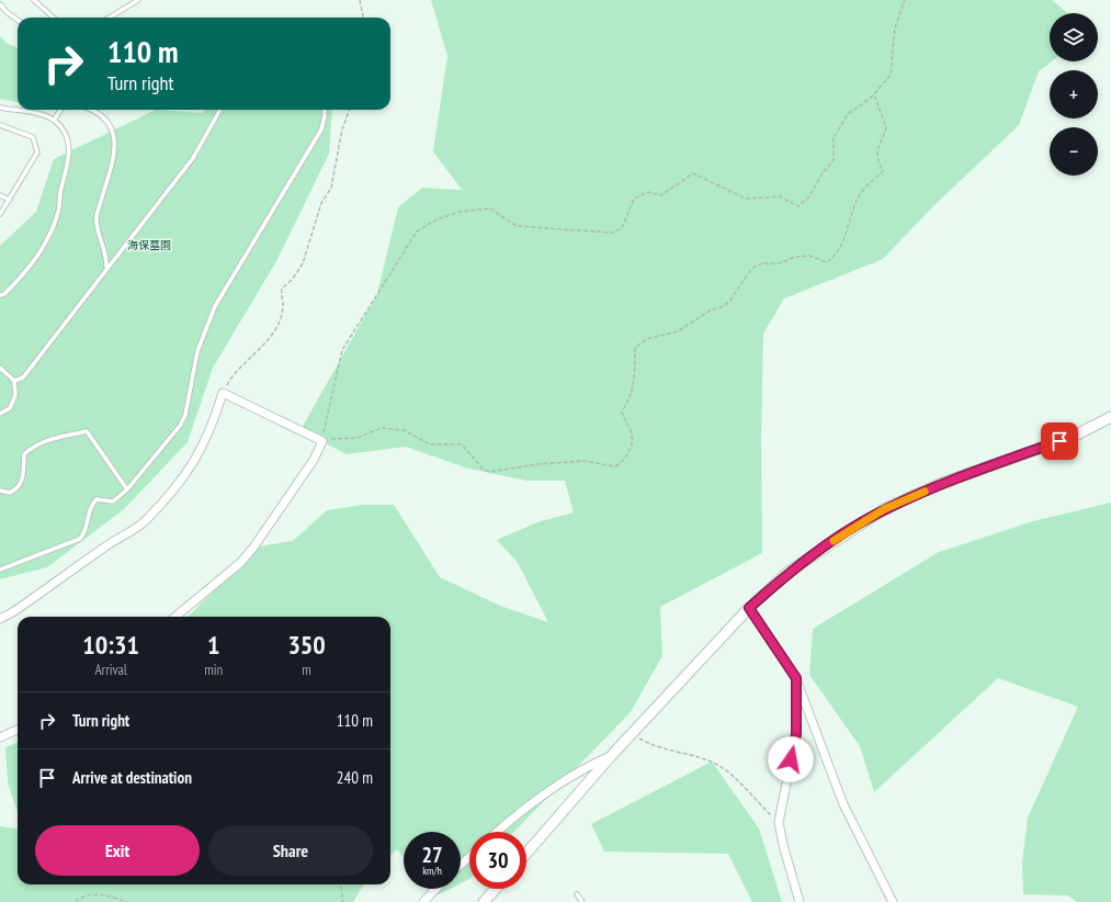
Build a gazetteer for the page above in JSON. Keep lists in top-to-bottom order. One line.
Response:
{"parks":["海保墓園"],"page":{"map_buttons":["+","−"],"turn":["110 m","Turn right"],"eta":["10:31","Arrival","1","min","350","m"],"list":[{"name":"Turn right","value":"110 m"},{"name":"Arrive at destination","value":"240 m"}],"buttons":["Exit","Share"],"speed":"27 km/h","limit":"30"}}
